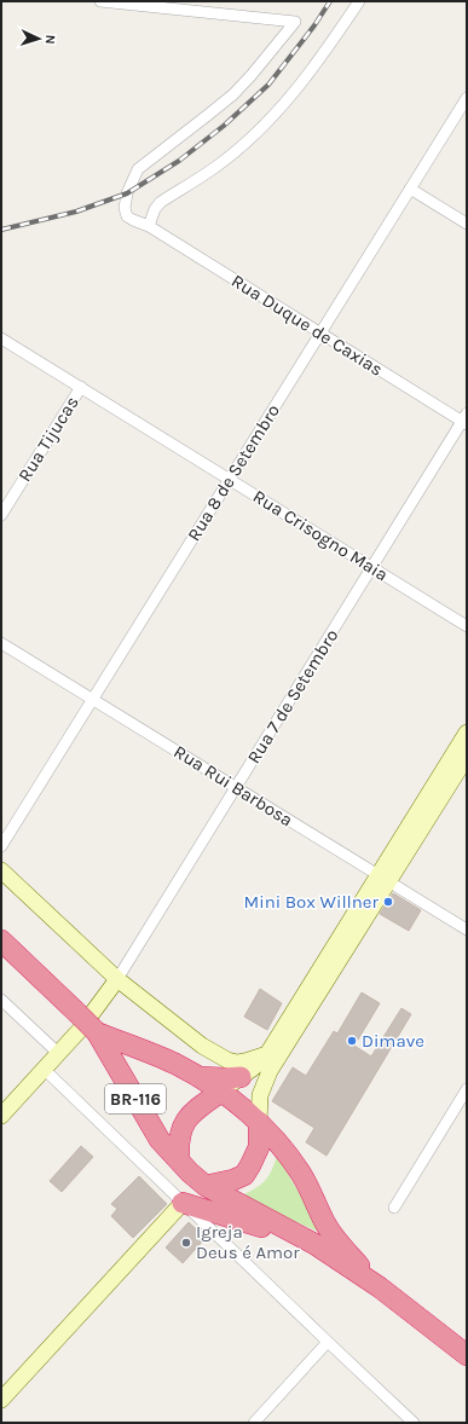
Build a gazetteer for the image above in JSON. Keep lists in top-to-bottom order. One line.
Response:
{"streets":{"highway":["BR-116"],"street":["Rua Duque de Caxias","Rua Tijucas","Rua 8 de Setembro","Rua Crisogno Maia","Rua 7 de Setembro","Rua Rui Barbosa"]},"crossings":[["Rua Duque de Caxias","Rua 8 de Setembro"],["Rua Duque de Caxias","Rua 7 de Setembro"],["Rua Tijucas","Rua Crisogno Maia"],["Rua 8 de Setembro","Rua Crisogno Maia"],["Rua 8 de Setembro","Rua Rui Barbosa"],["Rua Crisogno Maia","Rua 7 de Setembro"],["Rua 7 de Setembro","Rua Rui Barbosa"]],"places":["Mini Box Willner","Dimave","Igreja Deus é Amor"],"north":"right"}
